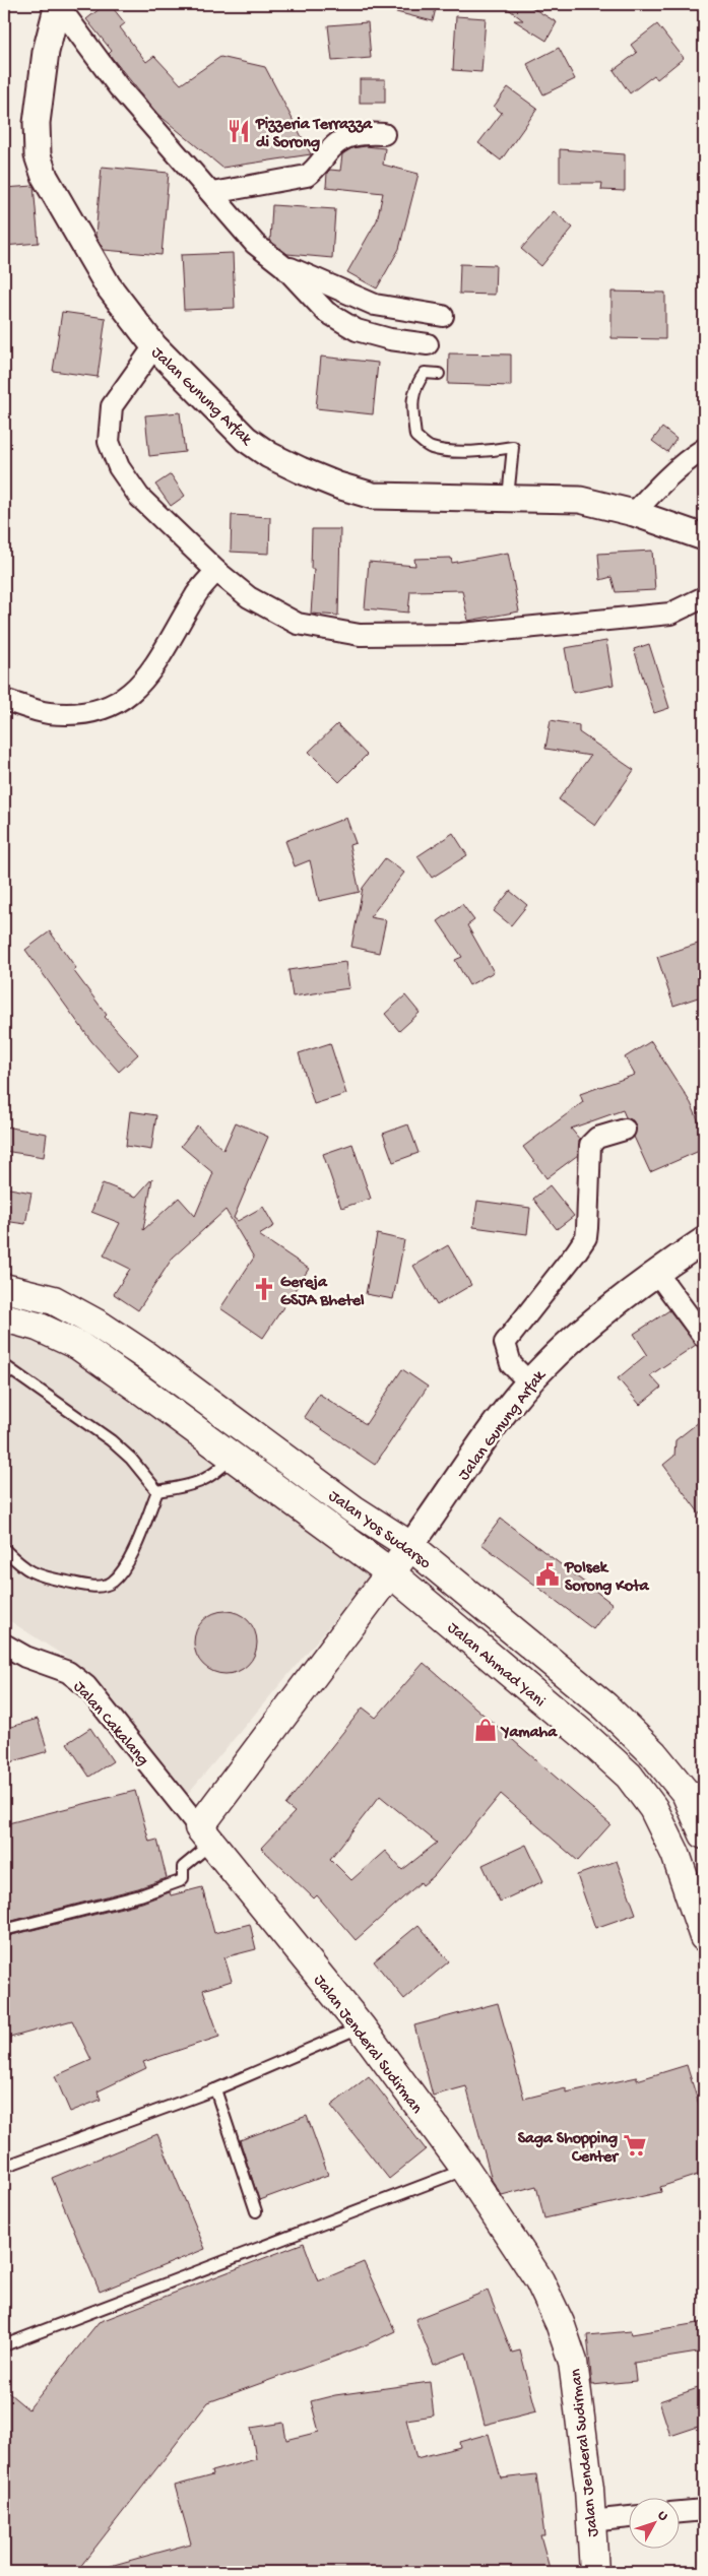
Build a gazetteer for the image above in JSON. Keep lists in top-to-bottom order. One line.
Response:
{"streets":{"main road":["Jalan Gunung Arfak","Jalan Yos Sudarso","Jalan Ahmad Yani","Jalan Jenderal Sudirman"],"street":["Jalan Cakalang"]},"crossings":[["Jalan Gunung Arfak","Jalan Yos Sudarso"],["Jalan Gunung Arfak","Jalan Ahmad Yani"],["Jalan Yos Sudarso","Jalan Ahmad Yani"],["Jalan Cakalang","Jalan Jenderal Sudirman"]],"places":{"restaurant":["Pizzeria Terrazza di Sorong"],"church":["Gereja GSJA Bhetel"],"public building":["Polsek Sorong Kota"],"shop":["Yamaha"],"supermarket":["Saga Shopping Center"]},"north":"top right"}
